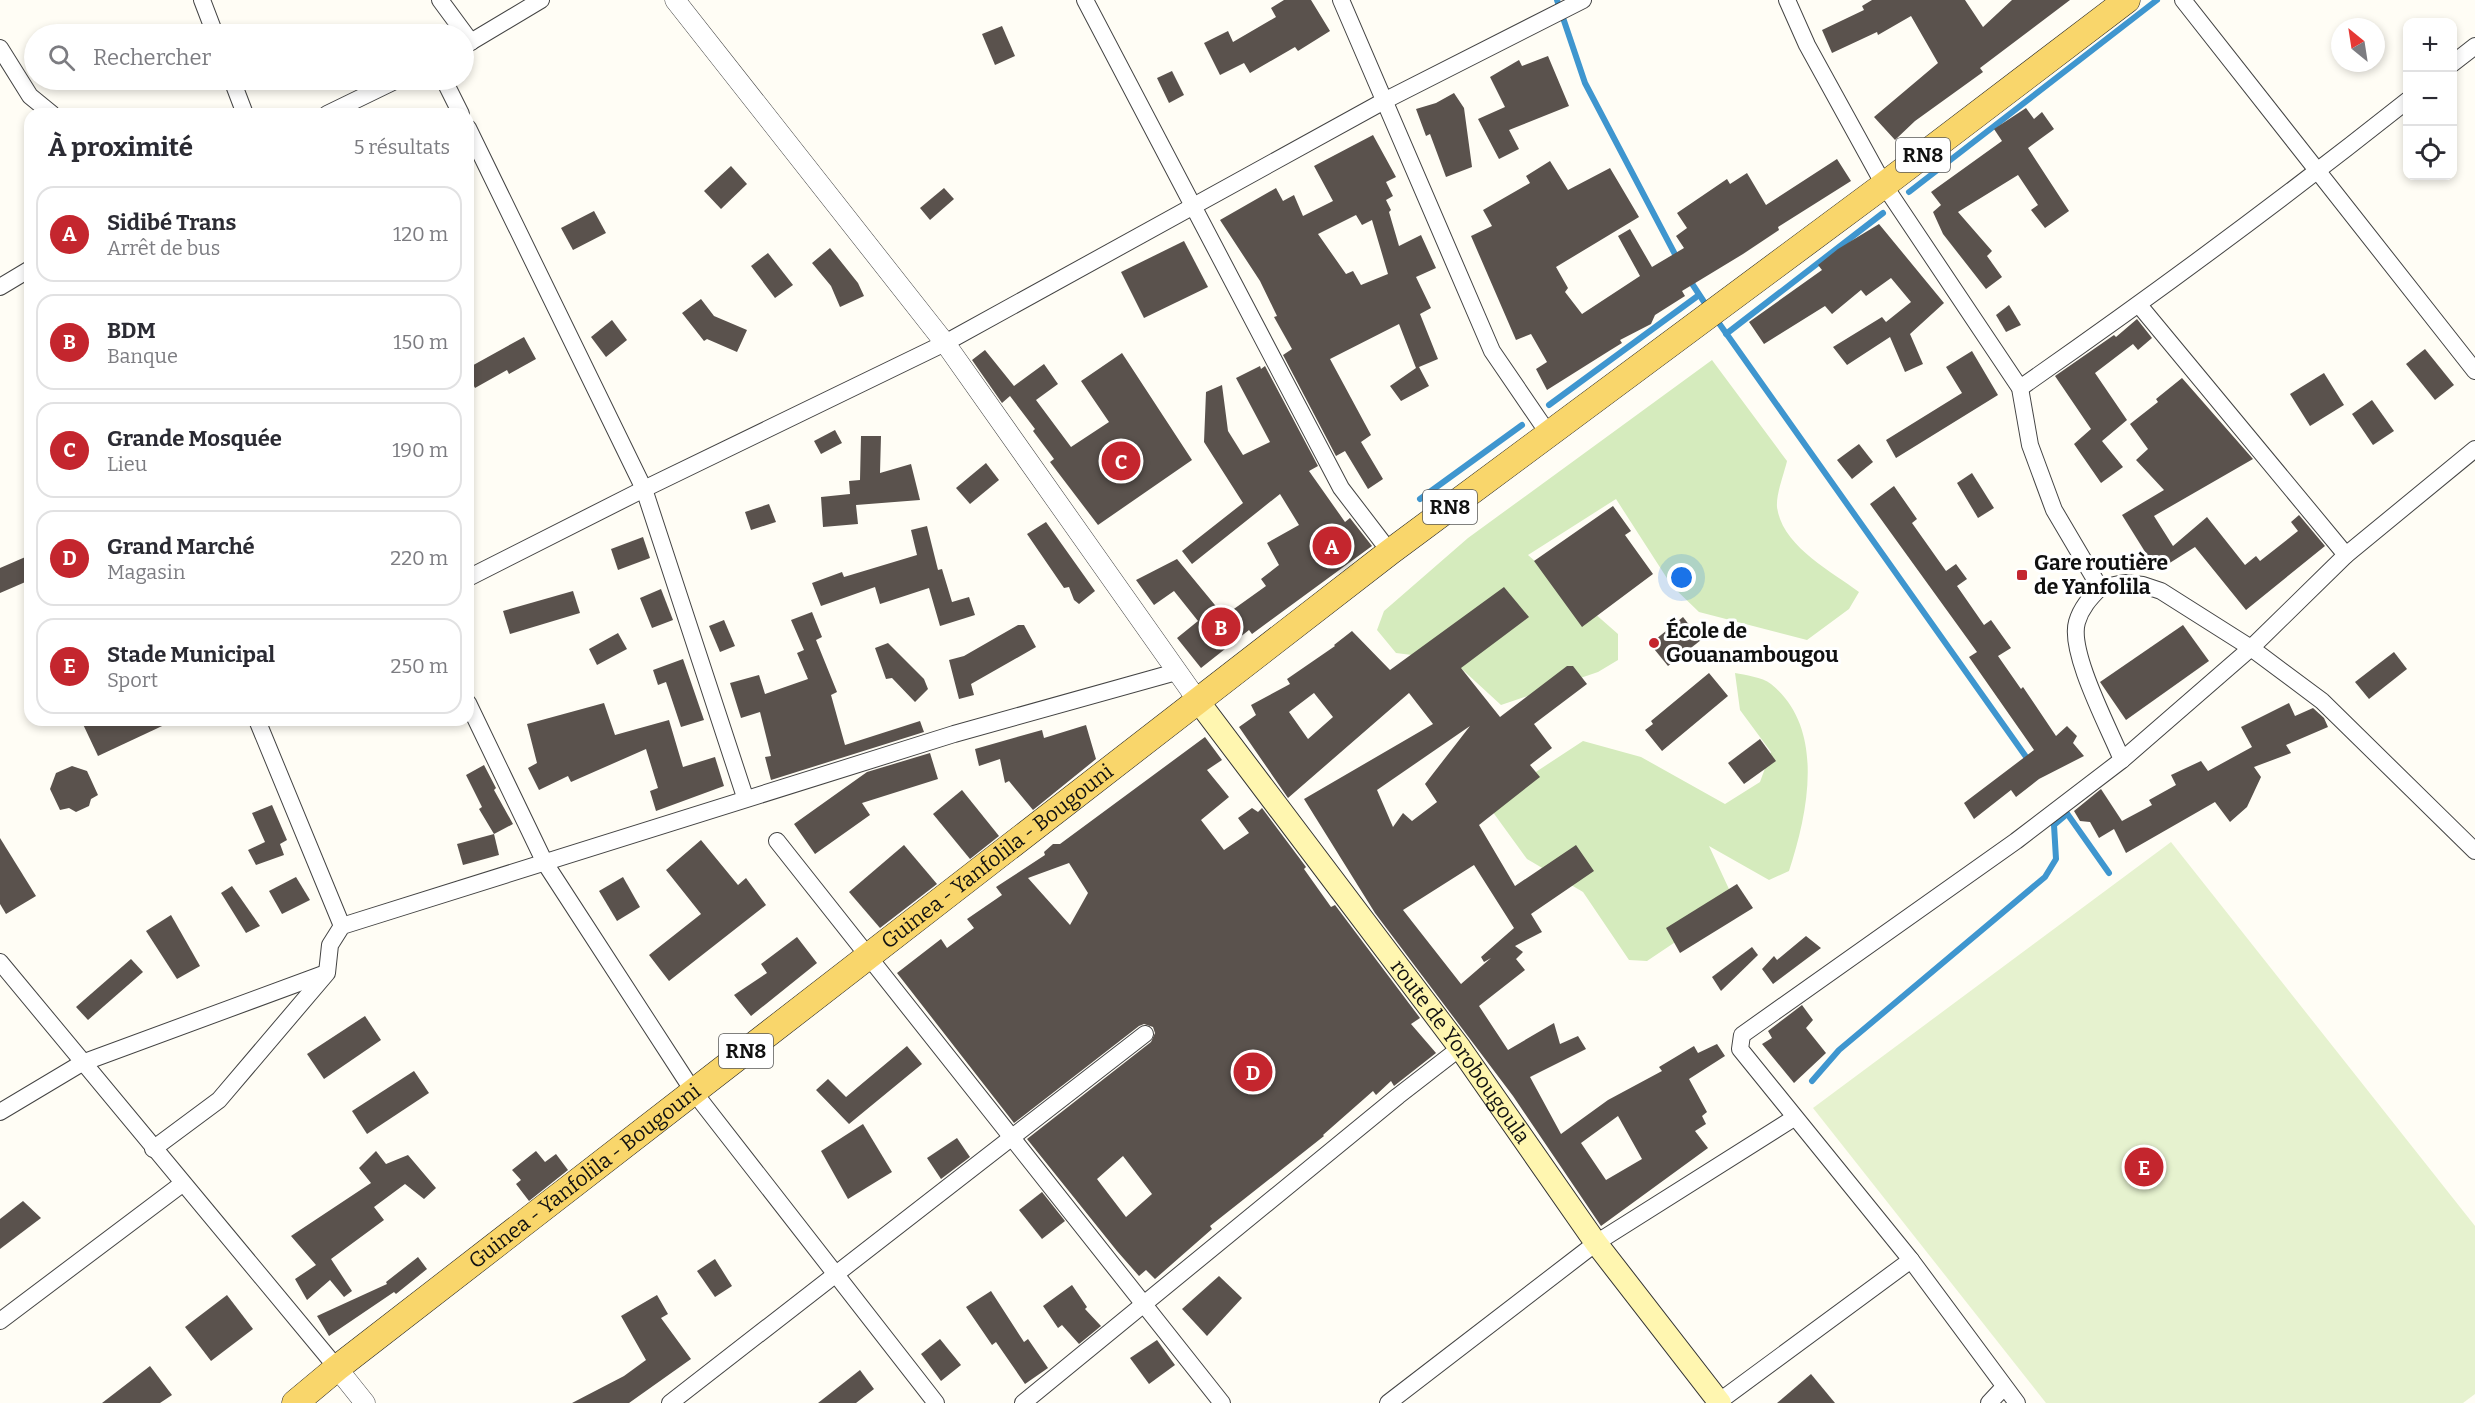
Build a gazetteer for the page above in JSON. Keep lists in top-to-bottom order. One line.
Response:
{"streets":{"main road":["RN8","Guinea - Yanfolila - Bougouni","route de Yorobougoula"]},"crossings":[["Guinea - Yanfolila - Bougouni","route de Yorobougoula"]],"places":{"transit":["Gare routière de Yanfolila"],"other":["École de Gouanambougou"]},"north":"top left","page":{"map_buttons":["+","−"],"search":"Rechercher","heading":["À proximité","5 résultats"],"list":[{"mark":"A","name":"Sidibé Trans","note":"Arrêt de bus","value":"120 m"},{"mark":"B","name":"BDM","note":"Banque","value":"150 m"},{"mark":"C","name":"Grande Mosquée","note":"Lieu","value":"190 m"},{"mark":"D","name":"Grand Marché","note":"Magasin","value":"220 m"},{"mark":"E","name":"Stade Municipal","note":"Sport","value":"250 m"}],"pins":["C","A","B","D","E"]}}
